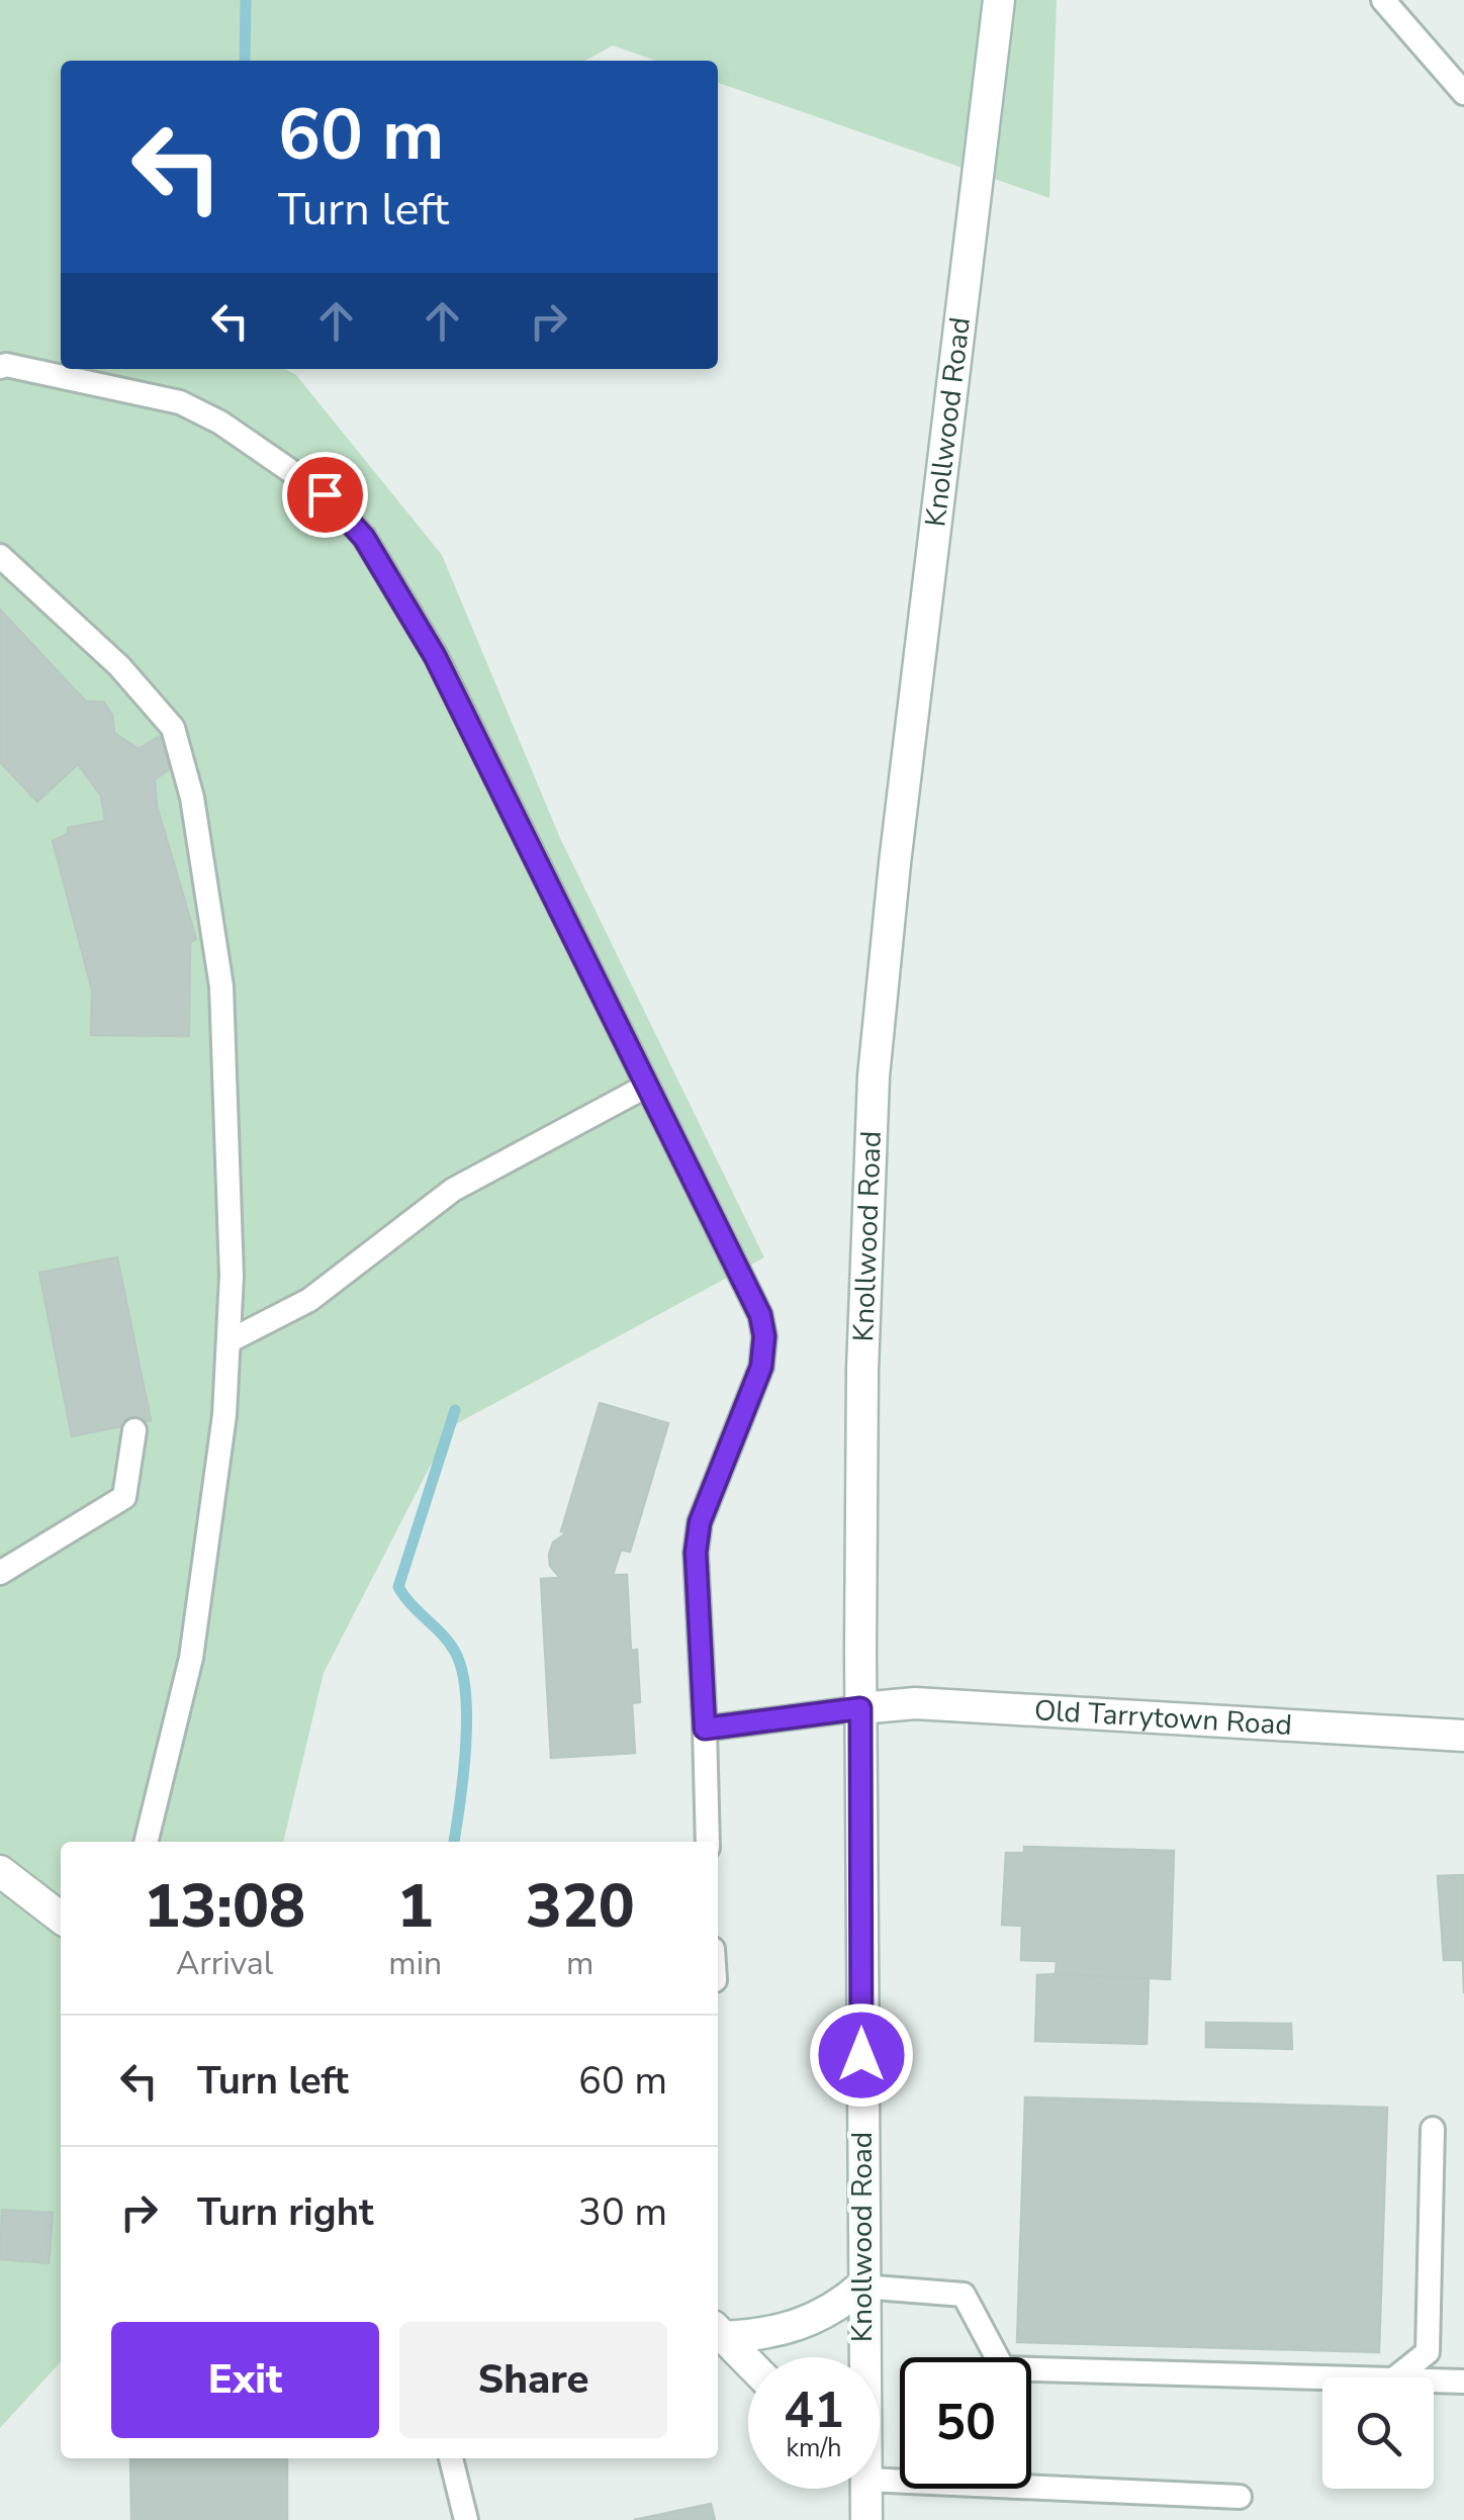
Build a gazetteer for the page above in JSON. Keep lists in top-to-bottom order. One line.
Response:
{"streets":{"main road":["Knollwood Road","Old Tarrytown Road"]},"crossings":[["Knollwood Road","Old Tarrytown Road"]],"page":{"turn":["60 m","Turn left"],"eta":["13:08","Arrival","1","min","320","m"],"list":[{"name":"Turn left","value":"60 m"},{"name":"Turn right","value":"30 m"}],"buttons":["Exit","Share"],"speed":"41 km/h","limit":"50"}}
